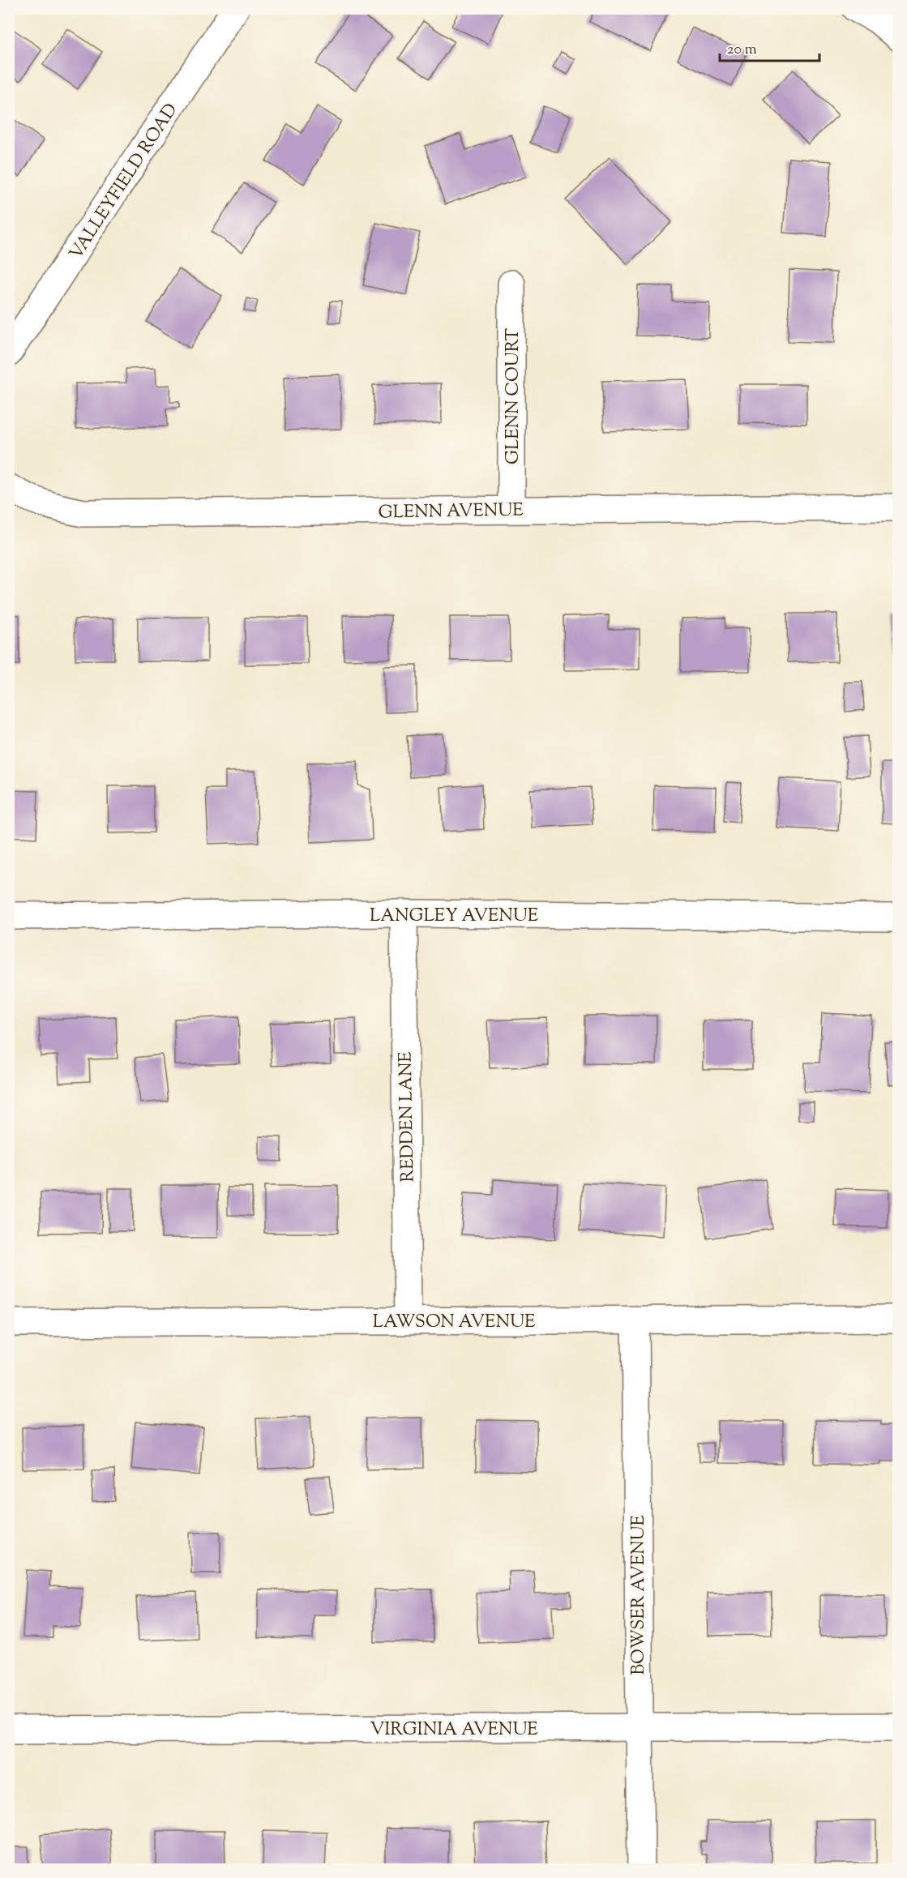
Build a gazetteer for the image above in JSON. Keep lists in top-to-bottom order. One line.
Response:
{"streets":{"street":["VALLEYFIELD ROAD","GLENN COURT","GLENN AVENUE","LANGLEY AVENUE","REDDEN LANE","LAWSON AVENUE","BOWSER AVENUE","VIRGINIA AVENUE"]},"crossings":[["GLENN COURT","GLENN AVENUE"],["LANGLEY AVENUE","REDDEN LANE"],["REDDEN LANE","LAWSON AVENUE"],["LAWSON AVENUE","BOWSER AVENUE"],["BOWSER AVENUE","VIRGINIA AVENUE"]],"scale_bar":"20 m"}
